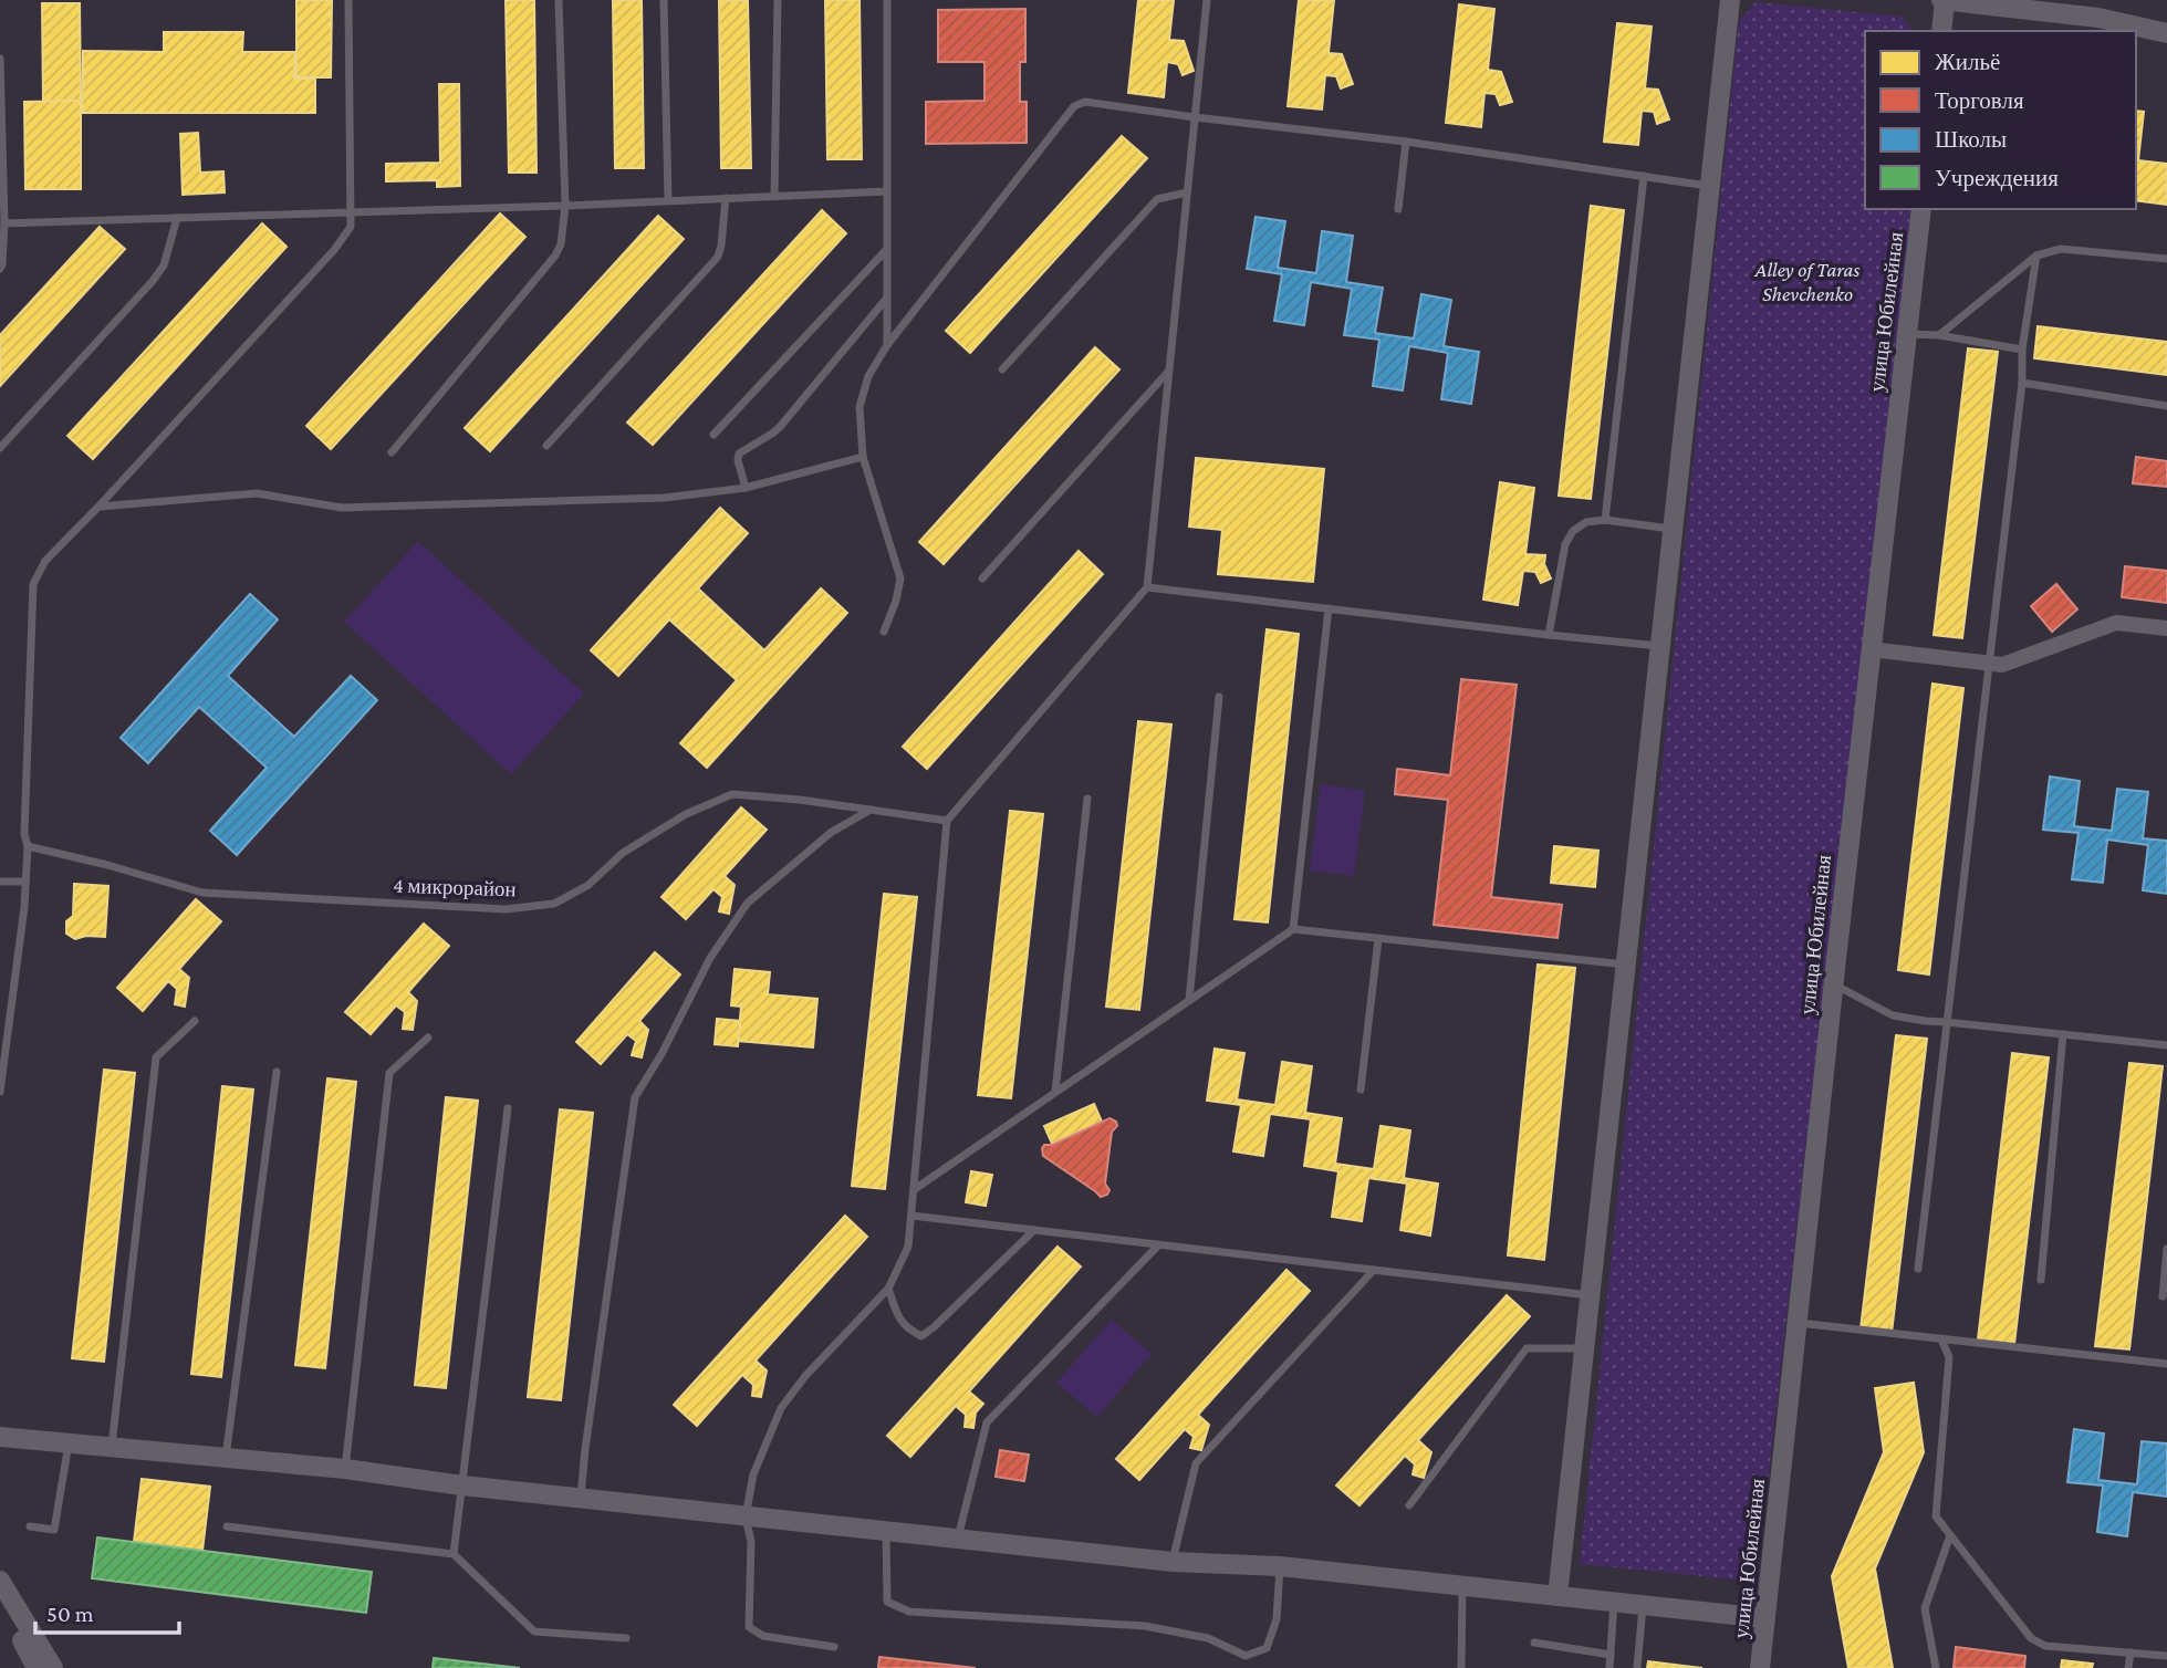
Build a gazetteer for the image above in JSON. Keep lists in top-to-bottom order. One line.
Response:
{"streets":{"street":["улица Юбилейная"],"lane":["4 микрорайон"]},"parks":["Alley of Taras Shevchenko"],"legend":["Жильё","Торговля","Школы","Учреждения"],"scale_bar":"50 m"}
